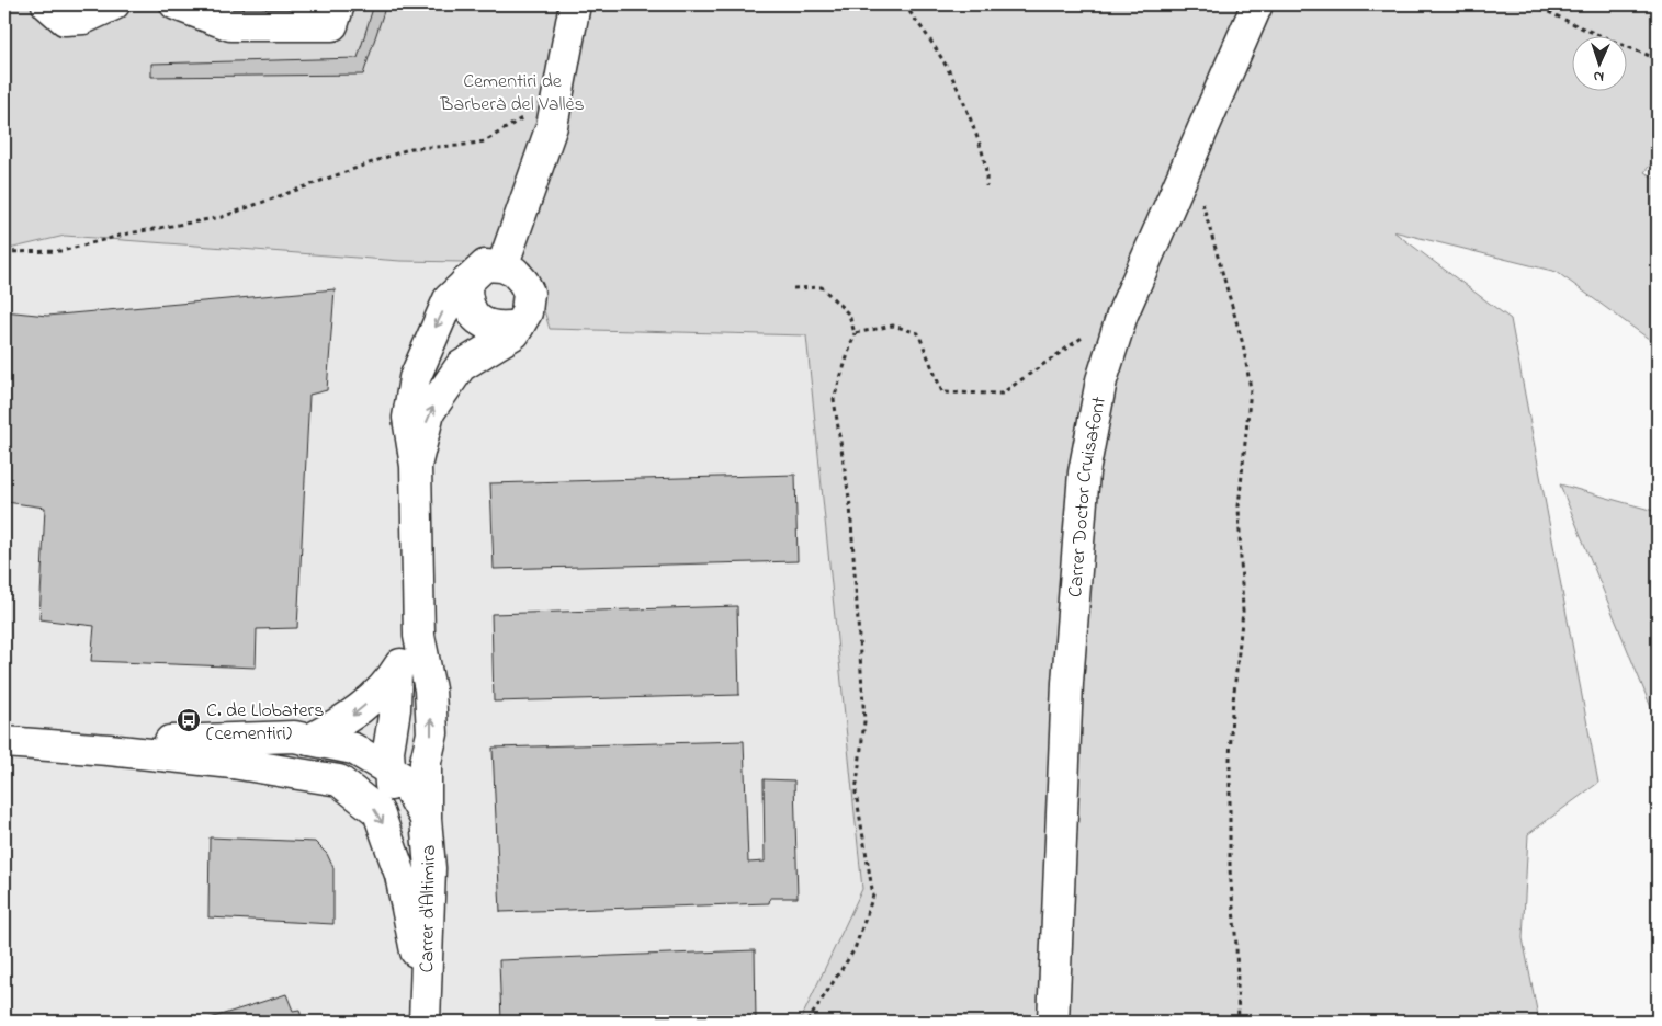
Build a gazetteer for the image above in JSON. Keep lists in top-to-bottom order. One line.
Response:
{"streets":{"street":["Carrer Doctor Cruisafont","Carrer d'Altimira"]},"parks":["Cementiri de Barberà del Vallès"],"places":{"bus stop":["C. de Llobaters (cementiri)"]},"north":"bottom"}
